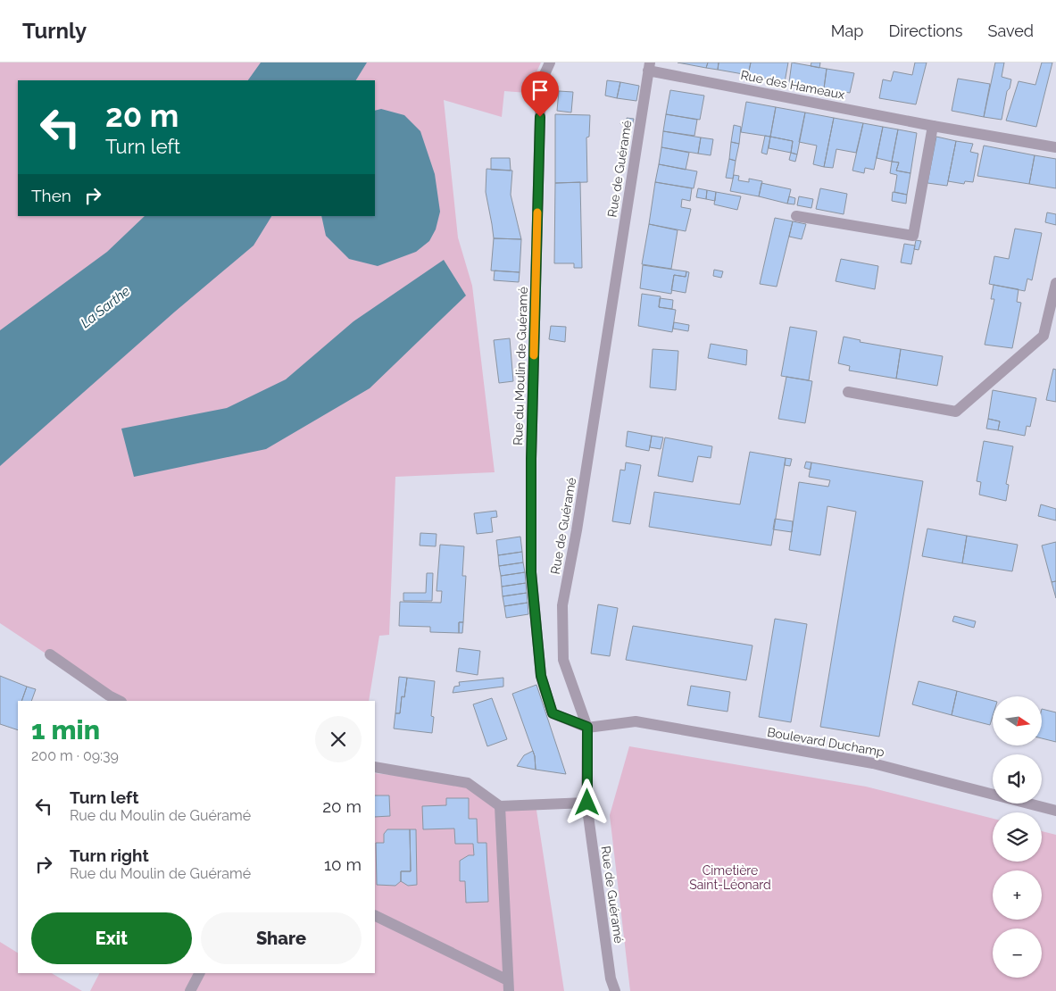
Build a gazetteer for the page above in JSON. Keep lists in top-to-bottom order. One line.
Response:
{"streets":{"street":["Rue des Hameaux","Rue de Guéramé","Rue du Moulin de Guéramé","Boulevard Duchamp"]},"crossings":[["Rue des Hameaux","Rue de Guéramé"],["Rue de Guéramé","Rue du Moulin de Guéramé"],["Rue de Guéramé","Boulevard Duchamp"],["Rue du Moulin de Guéramé","Boulevard Duchamp"]],"water":["La Sarthe"],"parks":["Cimetière Saint-Léonard"],"north":"right","page":{"header":"Turnly","nav":["Map","Directions","Saved"],"turn":["20 m","Turn left"],"then":"Then","map_buttons":["+","−"],"heading":["1 min","200 m · 09:39"],"list":[{"name":"Turn left","note":"Rue du Moulin de Guéramé","value":"20 m"},{"name":"Turn right","note":"Rue du Moulin de Guéramé","value":"10 m"}],"buttons":["Exit","Share"]}}
